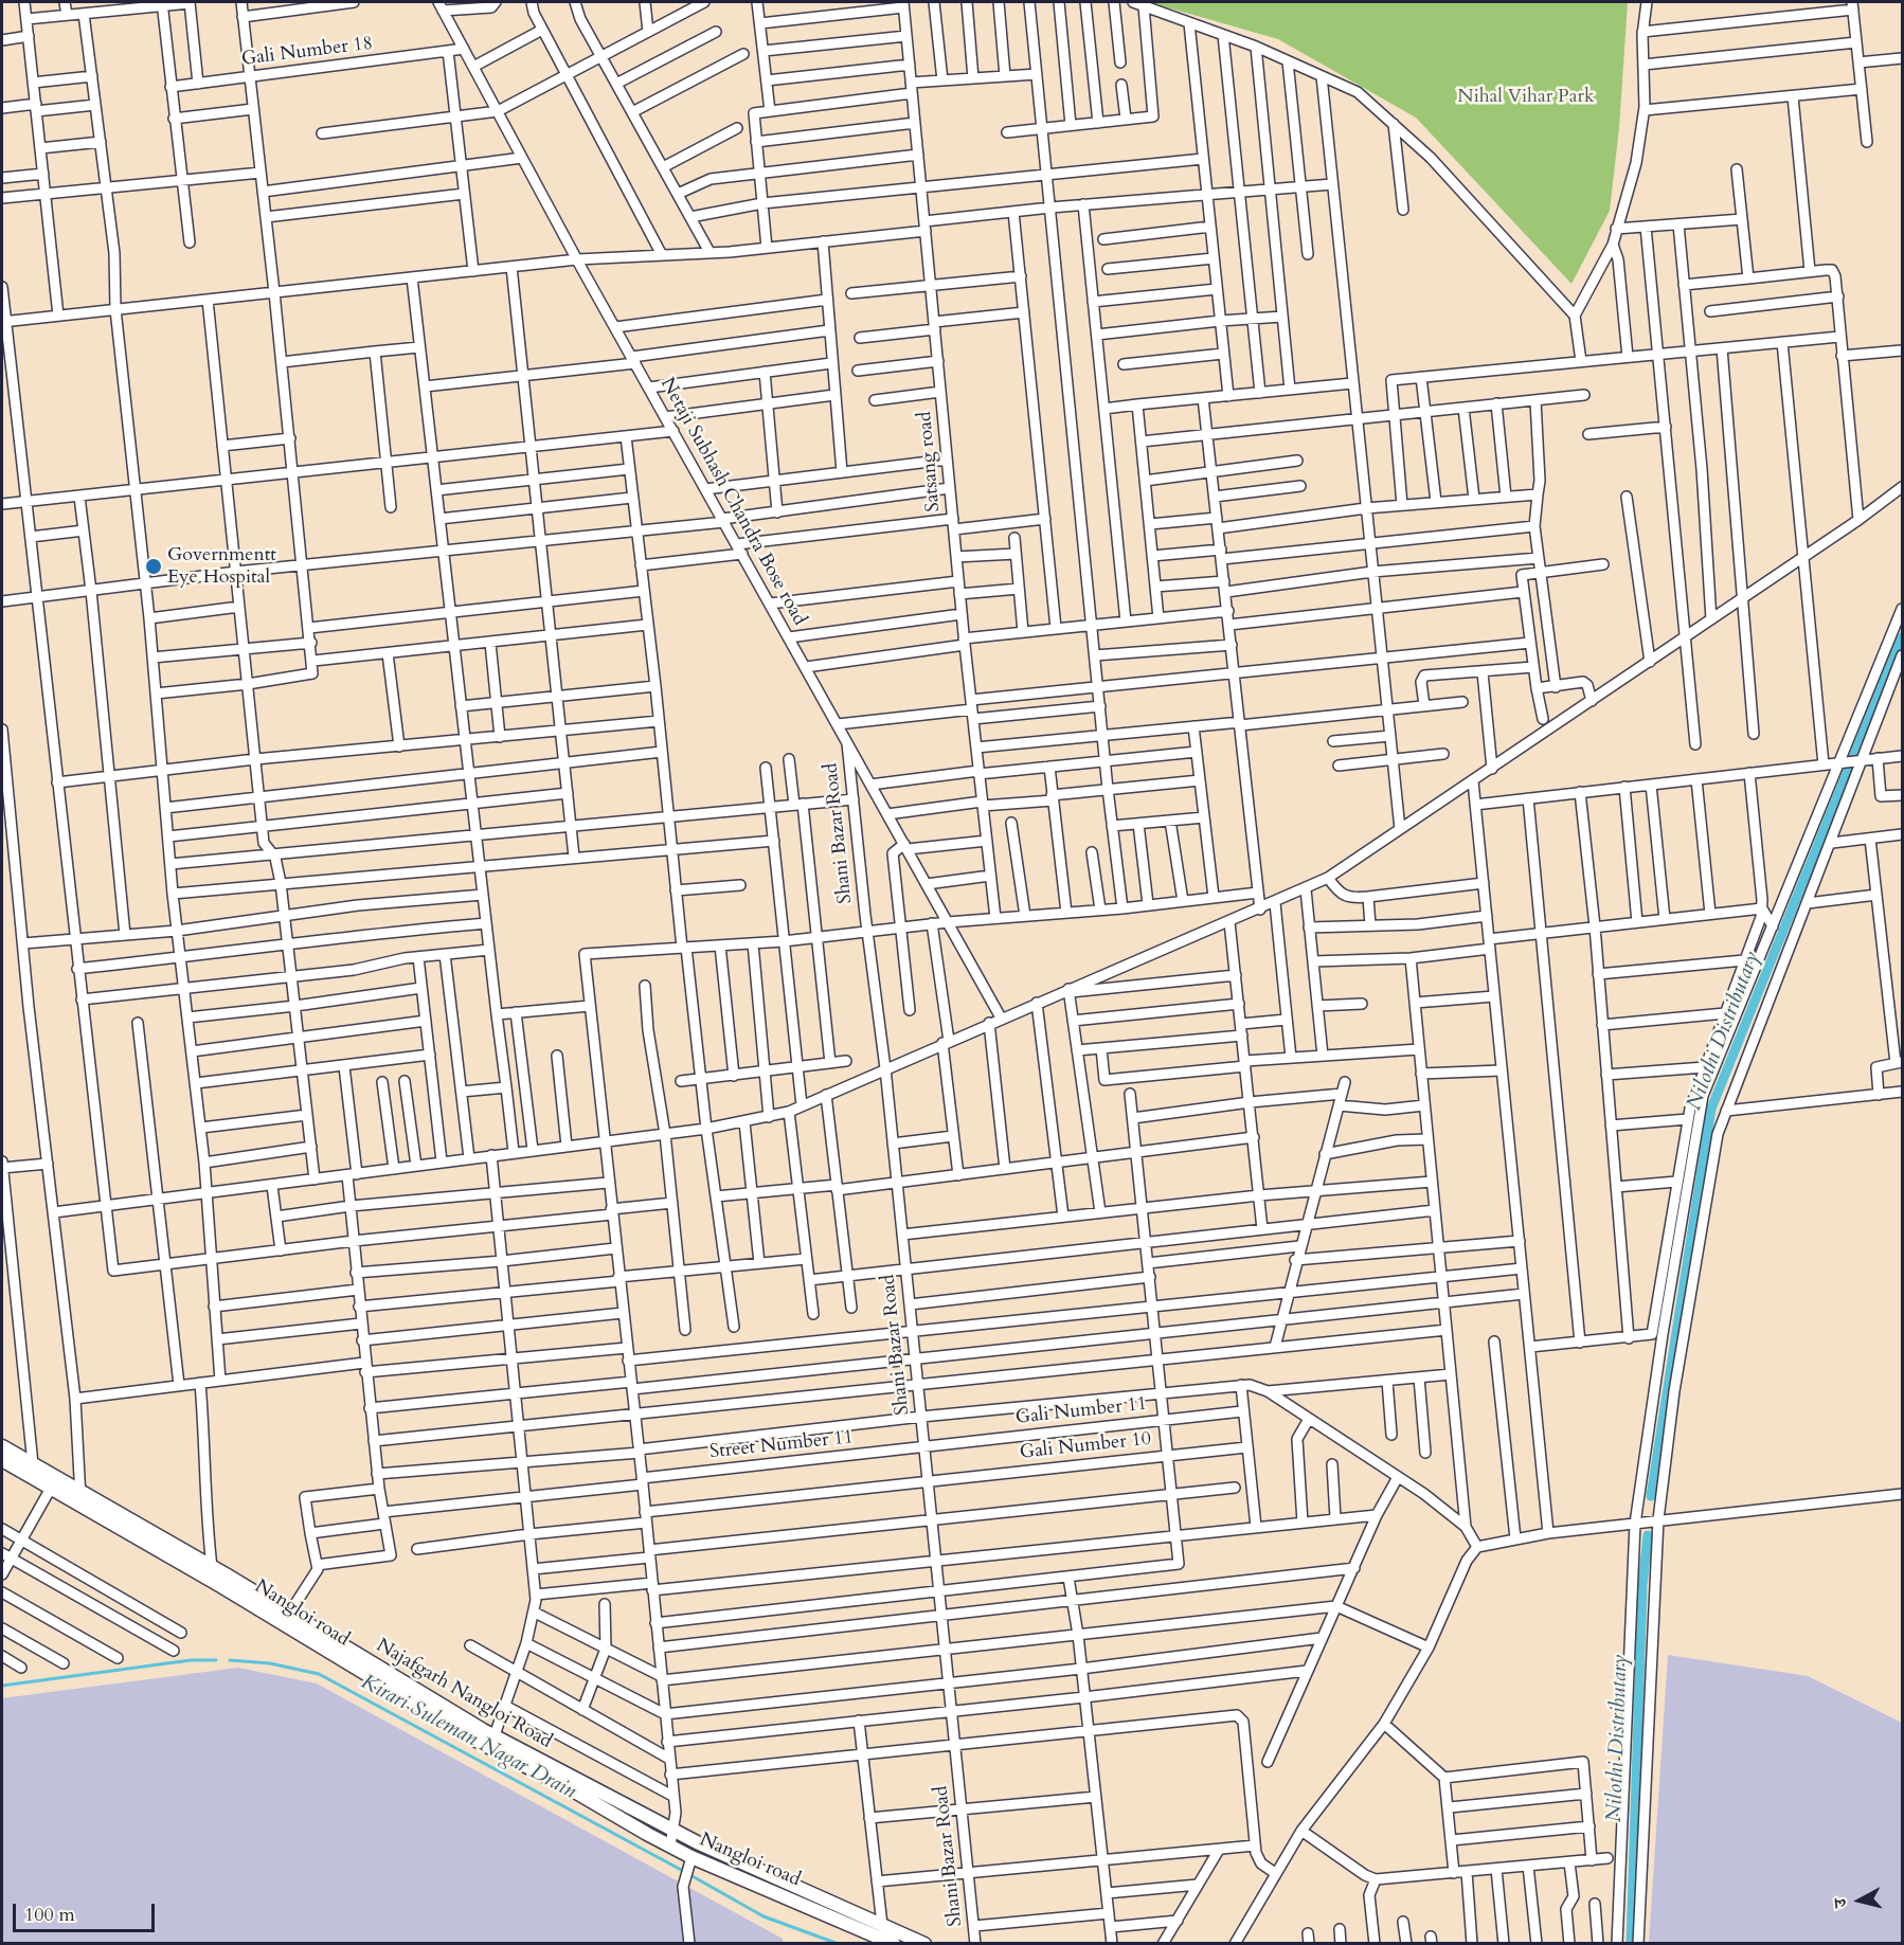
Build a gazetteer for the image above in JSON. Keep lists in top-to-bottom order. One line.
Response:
{"streets":{"main road":["Nangloi road","Najafgarh Nangloi Road"],"street":["Gali Number 18","Satsang road","Netaji Subhash Chandra Bose road","Shani Bazar Road","Gali Number 11","Street Number 11","Gali Number 10"]},"crossings":[["Gali Number 18","Netaji Subhash Chandra Bose road"],["Netaji Subhash Chandra Bose road","Shani Bazar Road"],["Shani Bazar Road","Gali Number 11"],["Shani Bazar Road","Street Number 11"],["Shani Bazar Road","Gali Number 10"],["Gali Number 11","Street Number 11"],["Nangloi road","Najafgarh Nangloi Road"]],"water":["Nilothi Distributary","Kirari Suleman Nagar Drain"],"parks":["Nihal Vihar Park"],"places":["Governmentt Eye Hospital"],"scale_bar":"100 m","north":"left"}
